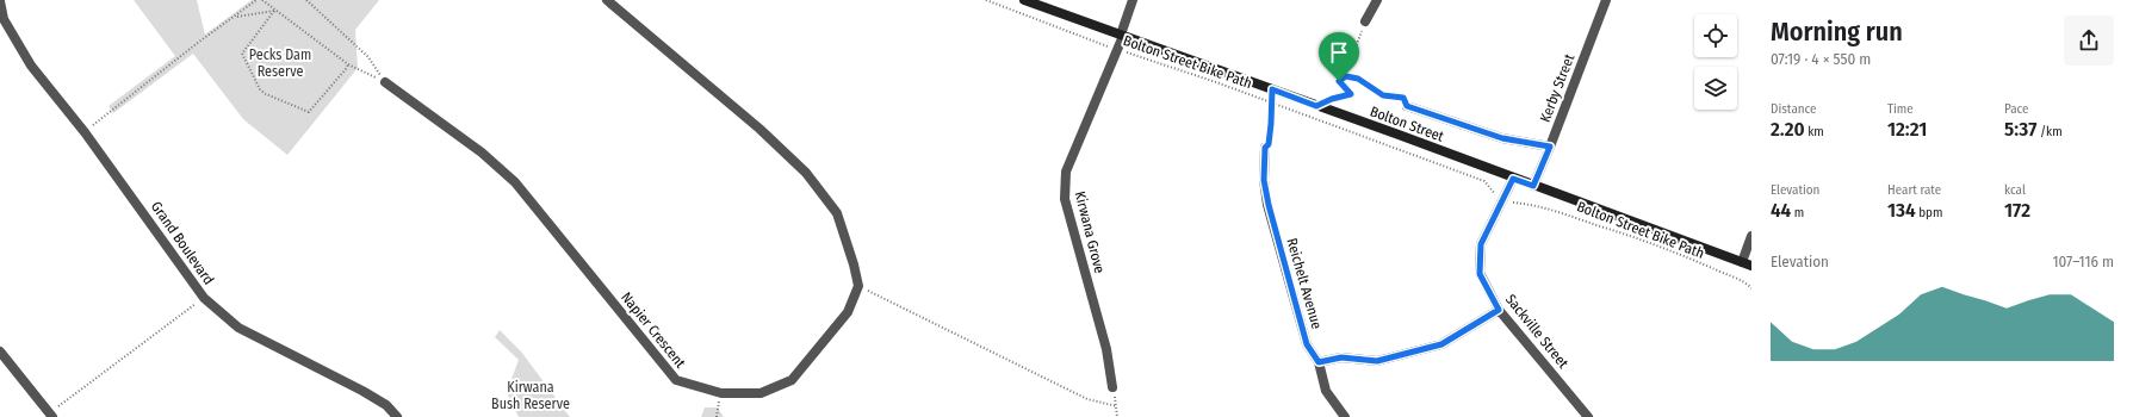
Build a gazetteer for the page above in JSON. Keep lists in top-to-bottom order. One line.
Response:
{"streets":{"main road":["Bolton Street"],"street":["Kerby Street","Kirwana Grove","Grand Boulevard","Reichelt Avenue","Napier Crescent","Sackville Street"],"path":["Bolton Street Bike Path"]},"crossings":[["Bolton Street Bike Path","Kirwana Grove"],["Bolton Street Bike Path","Sackville Street"],["Kerby Street","Bolton Street"],["Bolton Street","Kirwana Grove"],["Bolton Street","Sackville Street"]],"parks":["Pecks Dam Reserve","Kirwana Bush Reserve"],"page":{"heading":["Morning run","07:19 · 4 × 550 m"],"stats":[["Distance","2.20 km"],["Time","12:21"],["Pace","5:37 /km"],["Elevation","44 m"],["Heart rate","134 bpm"],["kcal","172"]],"chart":["Elevation","107–116 m"]}}
